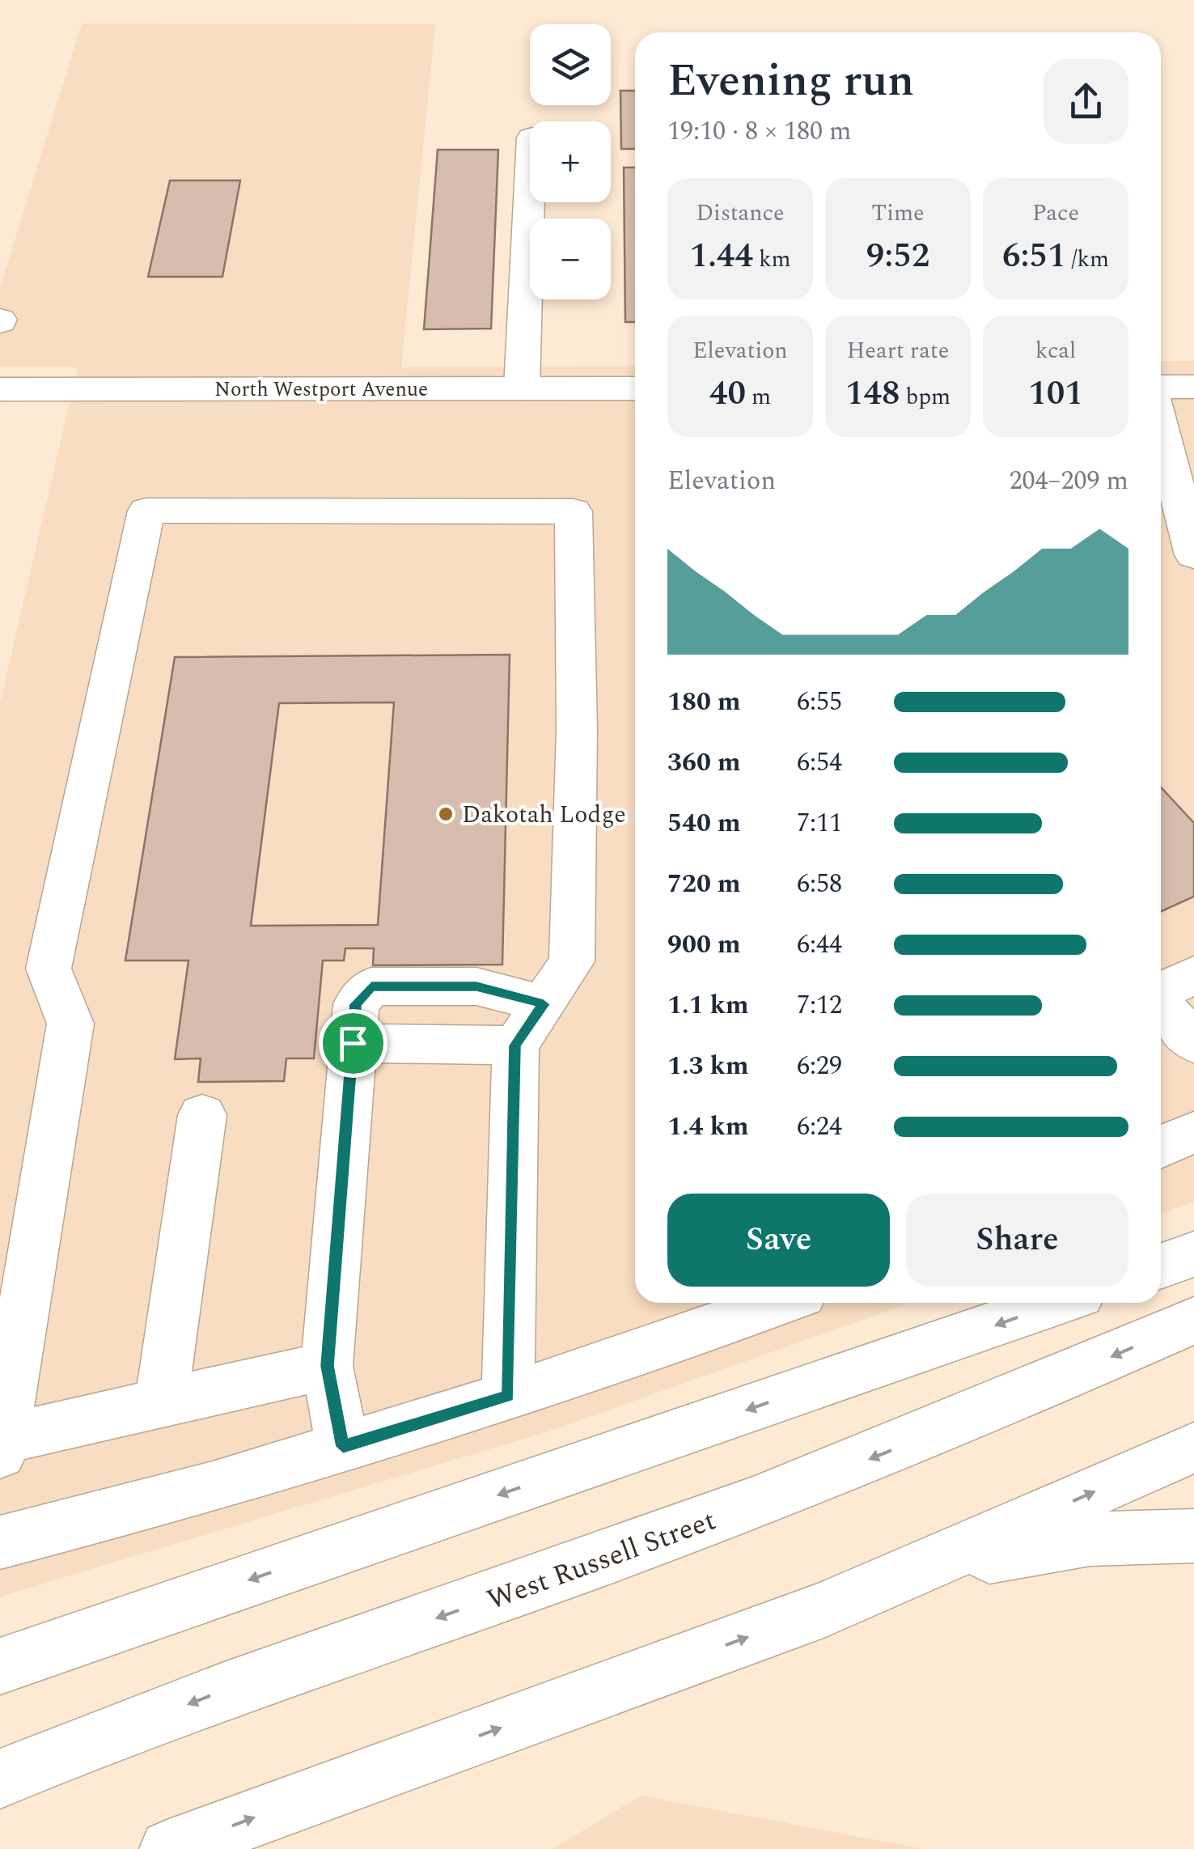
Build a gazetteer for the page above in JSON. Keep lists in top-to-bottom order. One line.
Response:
{"streets":{"main road":["North Westport Avenue","West Russell Street"]},"places":["Dakotah Lodge"],"page":{"map_buttons":["+","−"],"heading":["Evening run","19:10 · 8 × 180 m"],"stats":[["Distance","1.44 km"],["Time","9:52"],["Pace","6:51 /km"],["Elevation","40 m"],["Heart rate","148 bpm"],["kcal","101"]],"chart":["Elevation","204–209 m"],"list":[{"name":"180 m","note":"6:55"},{"name":"360 m","note":"6:54"},{"name":"540 m","note":"7:11"},{"name":"720 m","note":"6:58"},{"name":"900 m","note":"6:44"},{"name":"1.1 km","note":"7:12"},{"name":"1.3 km","note":"6:29"},{"name":"1.4 km","note":"6:24"}],"buttons":["Save","Share"]}}
